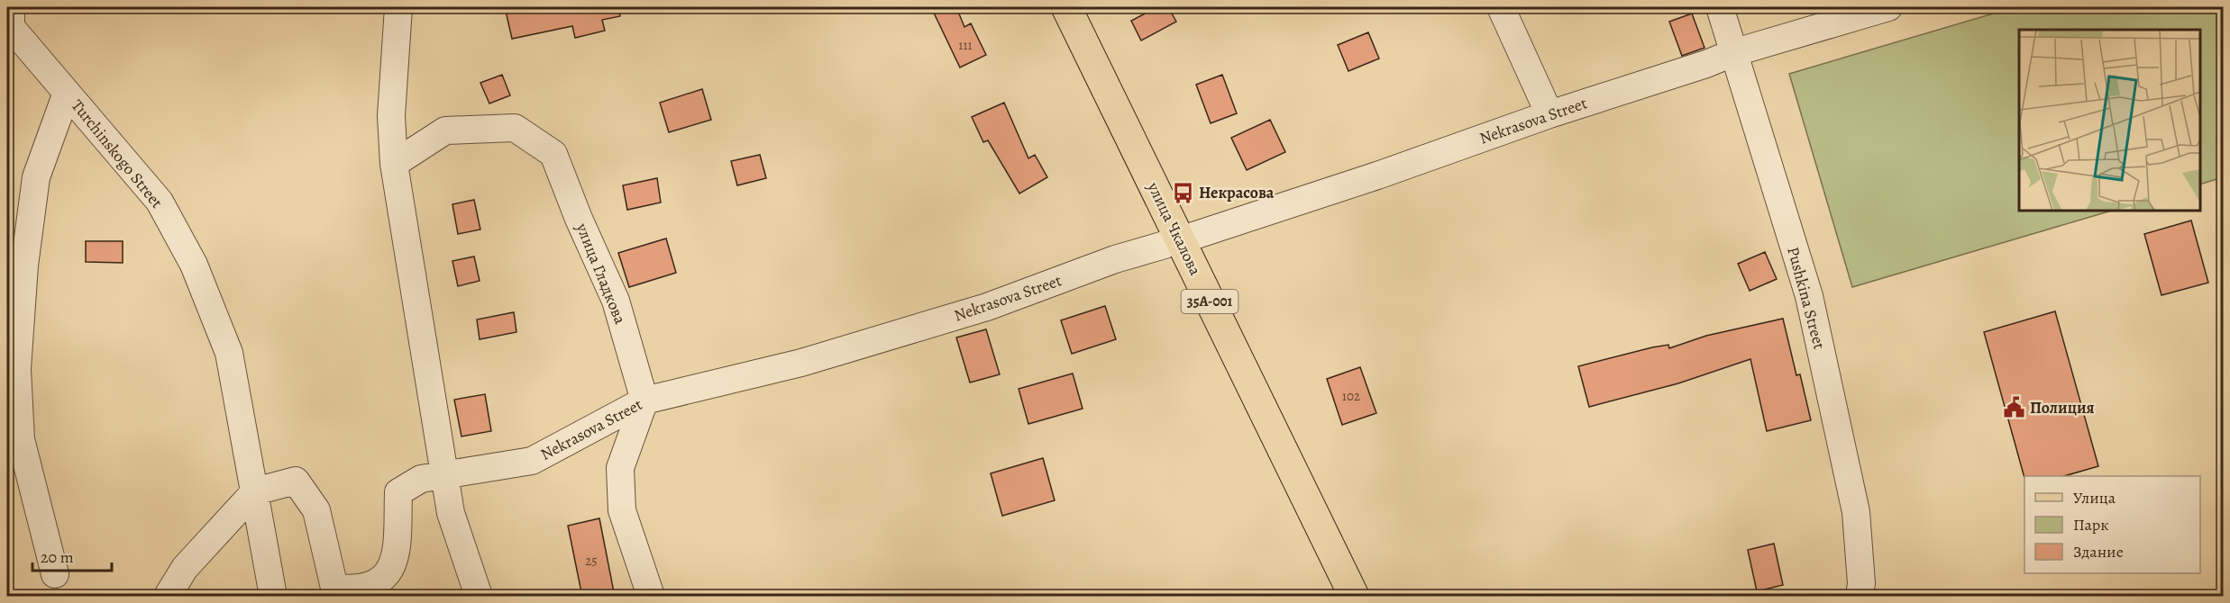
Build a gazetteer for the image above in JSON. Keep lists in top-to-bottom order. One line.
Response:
{"streets":{"main road":["улица Чкалова","35А-001"],"street":["Nekrasova Street","Turchinskogo Street","улица Гладкова","Pushkina Street"]},"crossings":[["Nekrasova Street","Turchinskogo Street"],["Nekrasova Street","улица Чкалова"],["Nekrasova Street","улица Гладкова"],["Nekrasova Street","Pushkina Street"]],"places":{"bus stop":["Некрасова"],"public building":["Полиция"]},"house_numbers":["111","102","25"],"legend":["Улица","Парк","Здание"],"scale_bar":"20 m"}
